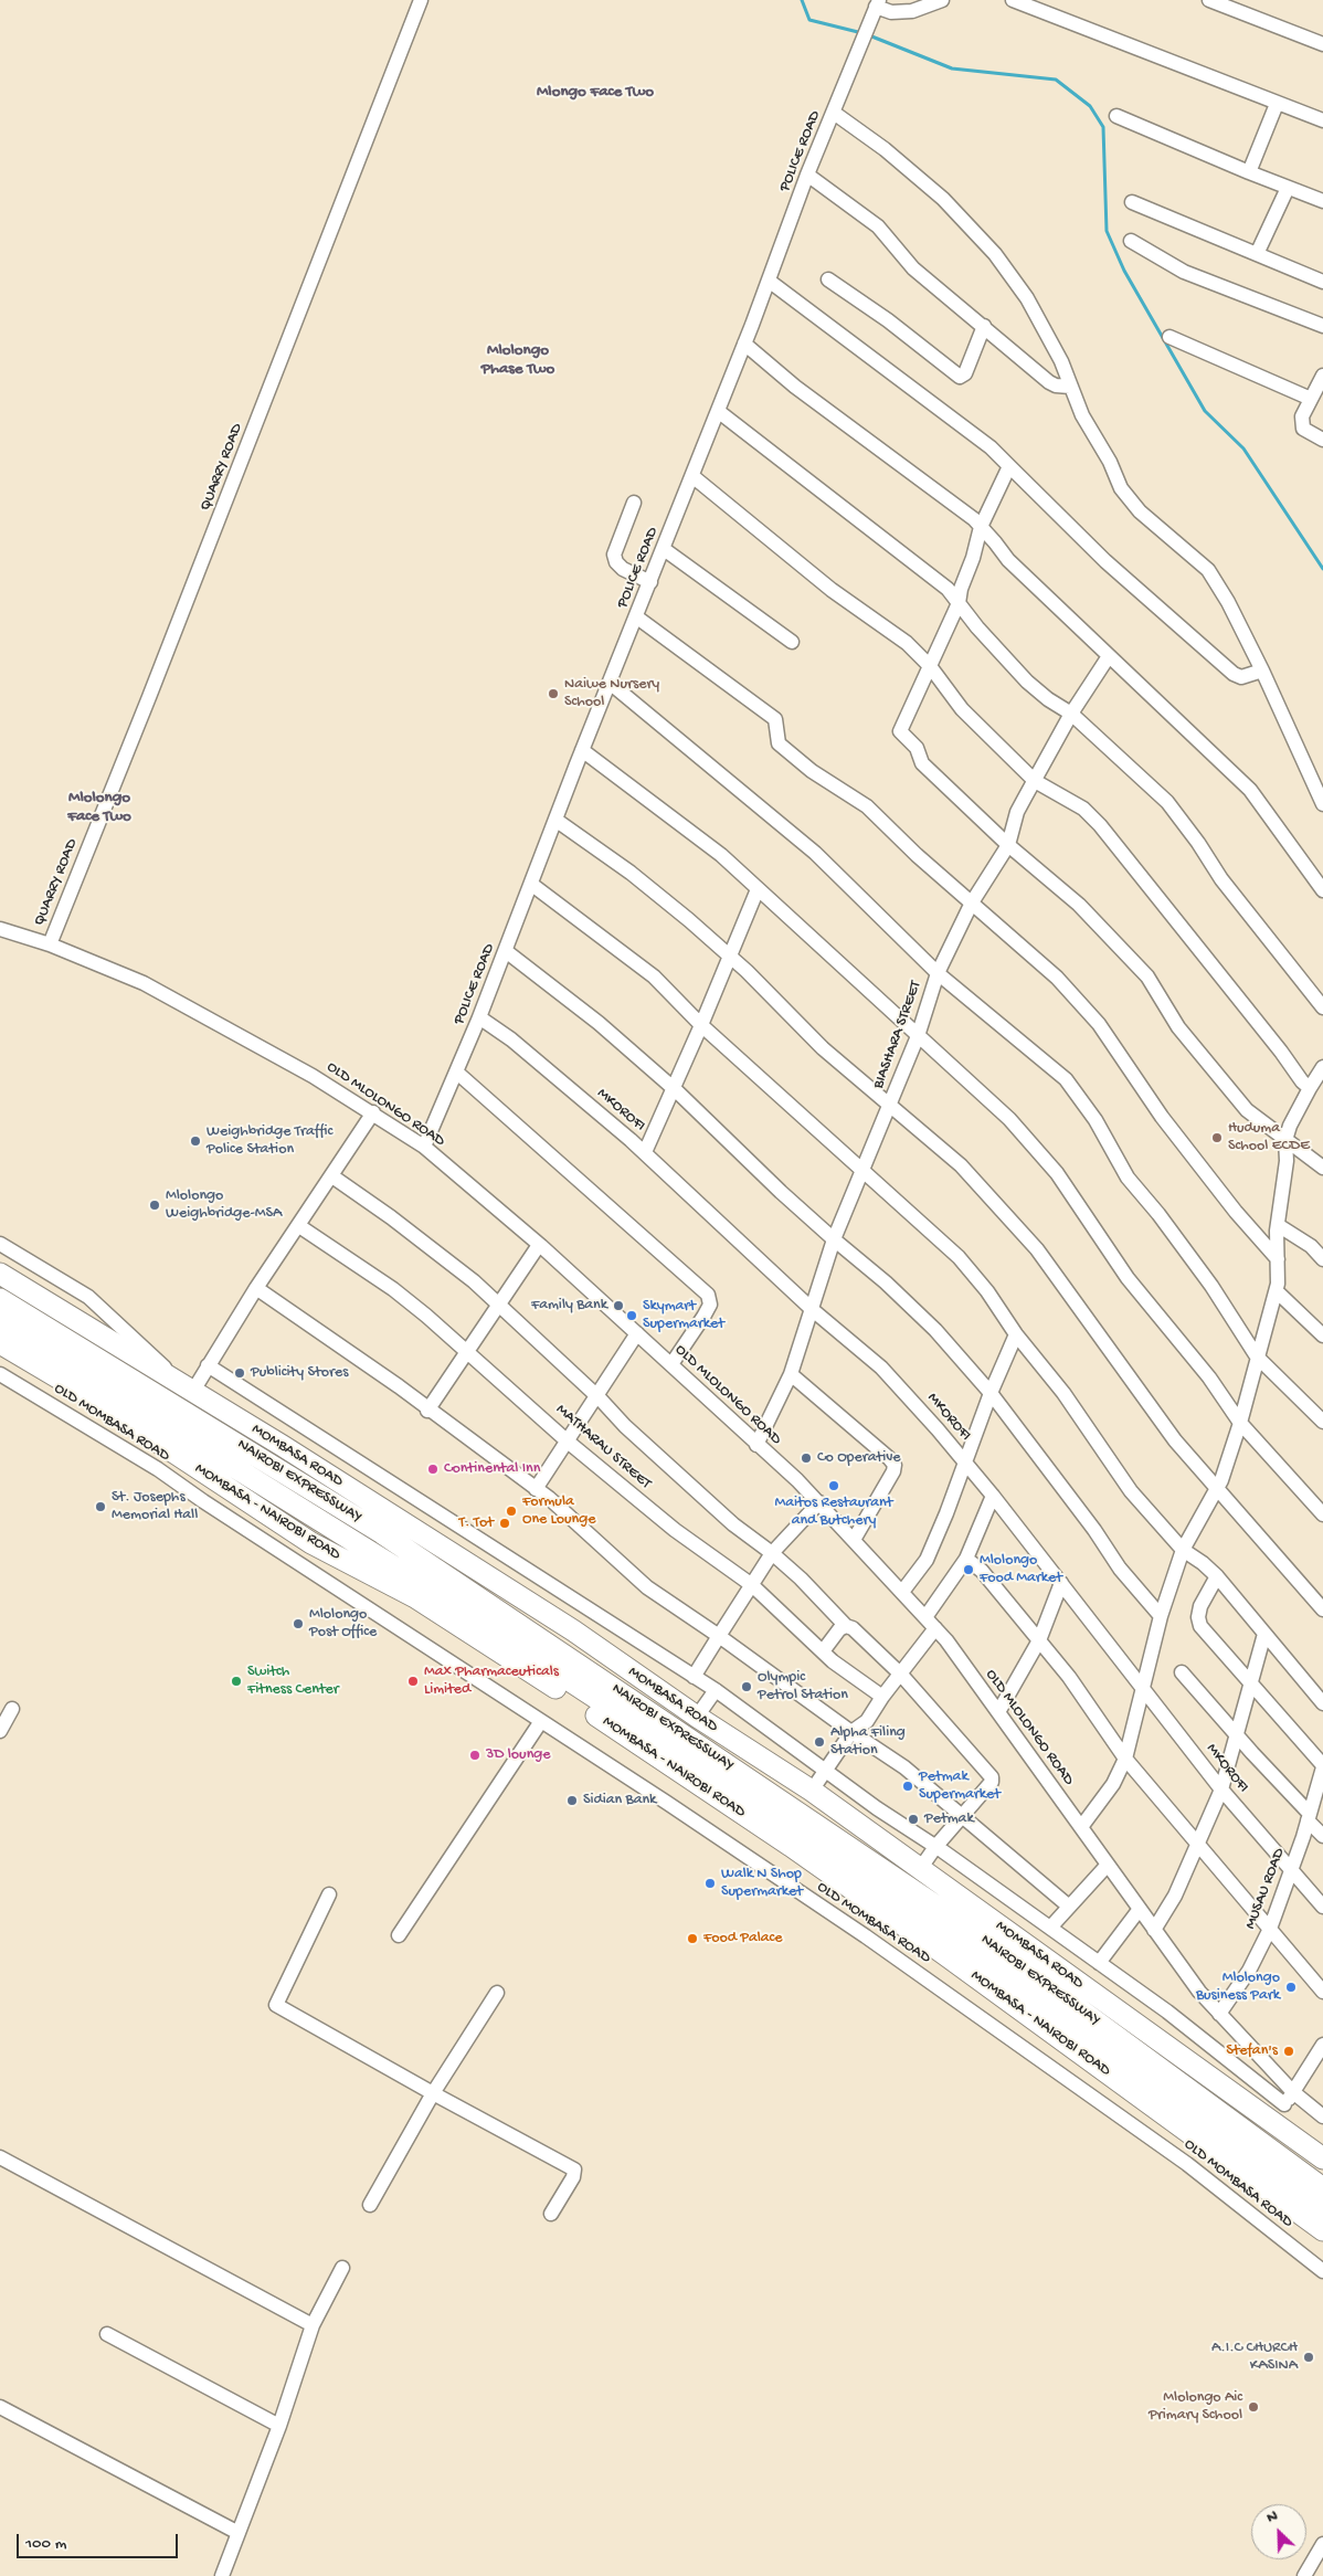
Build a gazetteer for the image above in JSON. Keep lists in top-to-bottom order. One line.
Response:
{"streets":{"highway":["MOMBASA ROAD","NAIROBI EXPRESSWAY","MOMBASA - NAIROBI ROAD"],"street":["POLICE ROAD","QUARRY ROAD","BIASHARA STREET","OLD MLOLONGO ROAD","MKOROFI","OLD MOMBASA ROAD","MATHARAU STREET","MUSAU ROAD"]},"crossings":[["POLICE ROAD","OLD MLOLONGO ROAD"],["POLICE ROAD","MKOROFI"],["QUARRY ROAD","OLD MLOLONGO ROAD"],["BIASHARA STREET","OLD MLOLONGO ROAD"],["BIASHARA STREET","MKOROFI"],["OLD MLOLONGO ROAD","MUSAU ROAD"],["MKOROFI","MUSAU ROAD"]],"districts":["Mlongo Face Two","Mlolongo Phase Two","Mlolongo Face Two"],"places":["Naiwe Nursery School","Huduma School ECDE","Weighbridge Traffic Police Station","Mlolongo Weighbridge-MSA","Family Bank","Skymart Supermarket","Publicity Stores","Co Operative","Continental Inn","Maitos Restaurant and Butchery","St. Josephs Memorial Hall","Formula One Lounge","T. Tot","Mlolongo Food Market","Mlolongo Post Office","Switch Fitness Center","Max Pharmaceuticals Limited","Olympic Petrol Station","Alpha Filing Station","3D lounge","Petmak Supermarket","Sidian Bank","Petmak","Walk N Shop Supermarket","Food Palace","Mlolongo Business Park","Stefan's","A.I.C CHURCH KASINA","Mlolongo Aic Primary School"],"scale_bar":"100 m","north":"top left"}
